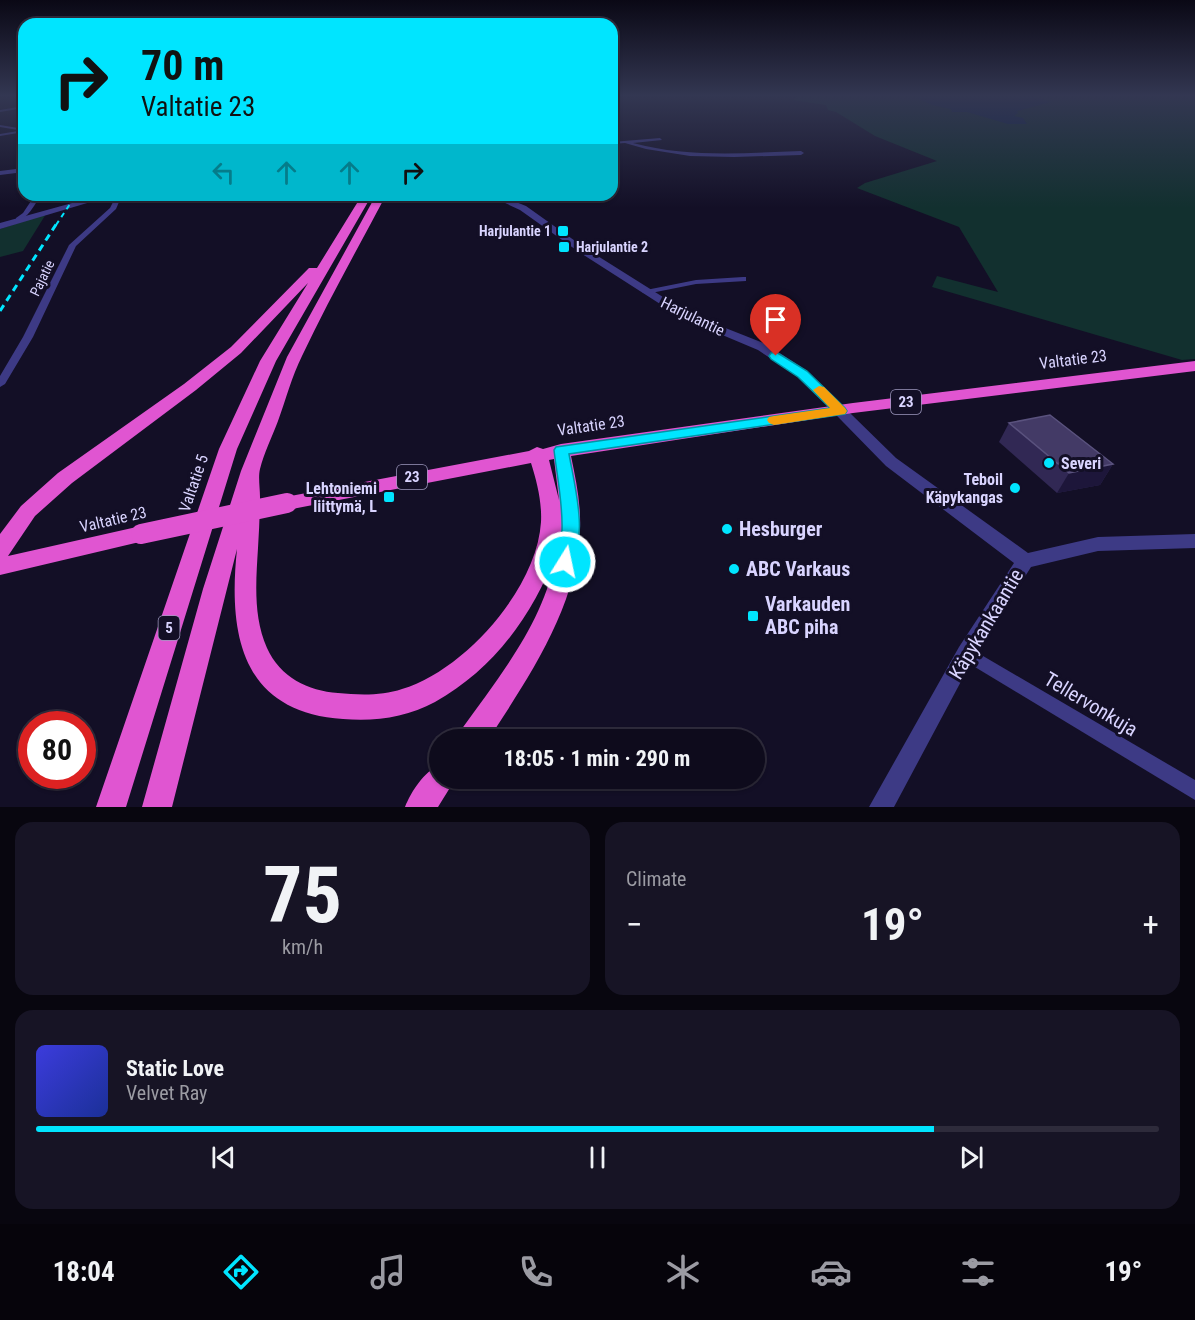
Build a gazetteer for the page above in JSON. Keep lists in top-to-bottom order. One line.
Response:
{"streets":{"highway":["Valtatie 23","23","Valtatie 5","5"],"street":["Pajatie","Harjulantie","Käpykankaantie","Tellervonkuja"]},"crossings":[["Harjulantie","Valtatie 23"],["Harjulantie","Käpykankaantie"],["Käpykankaantie","Tellervonkuja"]],"places":{"transit":["Harjulantie 1","Harjulantie 2","Lehtoniemi liittymä, L","Varkauden ABC piha"],"other":["Severi","Teboil Käpykangas","Hesburger","ABC Varkaus"]},"page":{"turn":["70 m","Valtatie 23"],"limit":"80","trip":"18:05 · 1 min · 290 m","tile":[["75","km/h"],"Climate"],"heat":["−","19°","+"],"song":["Static Love","Velvet Ray"],"tabs":["18:04","19°"]}}
